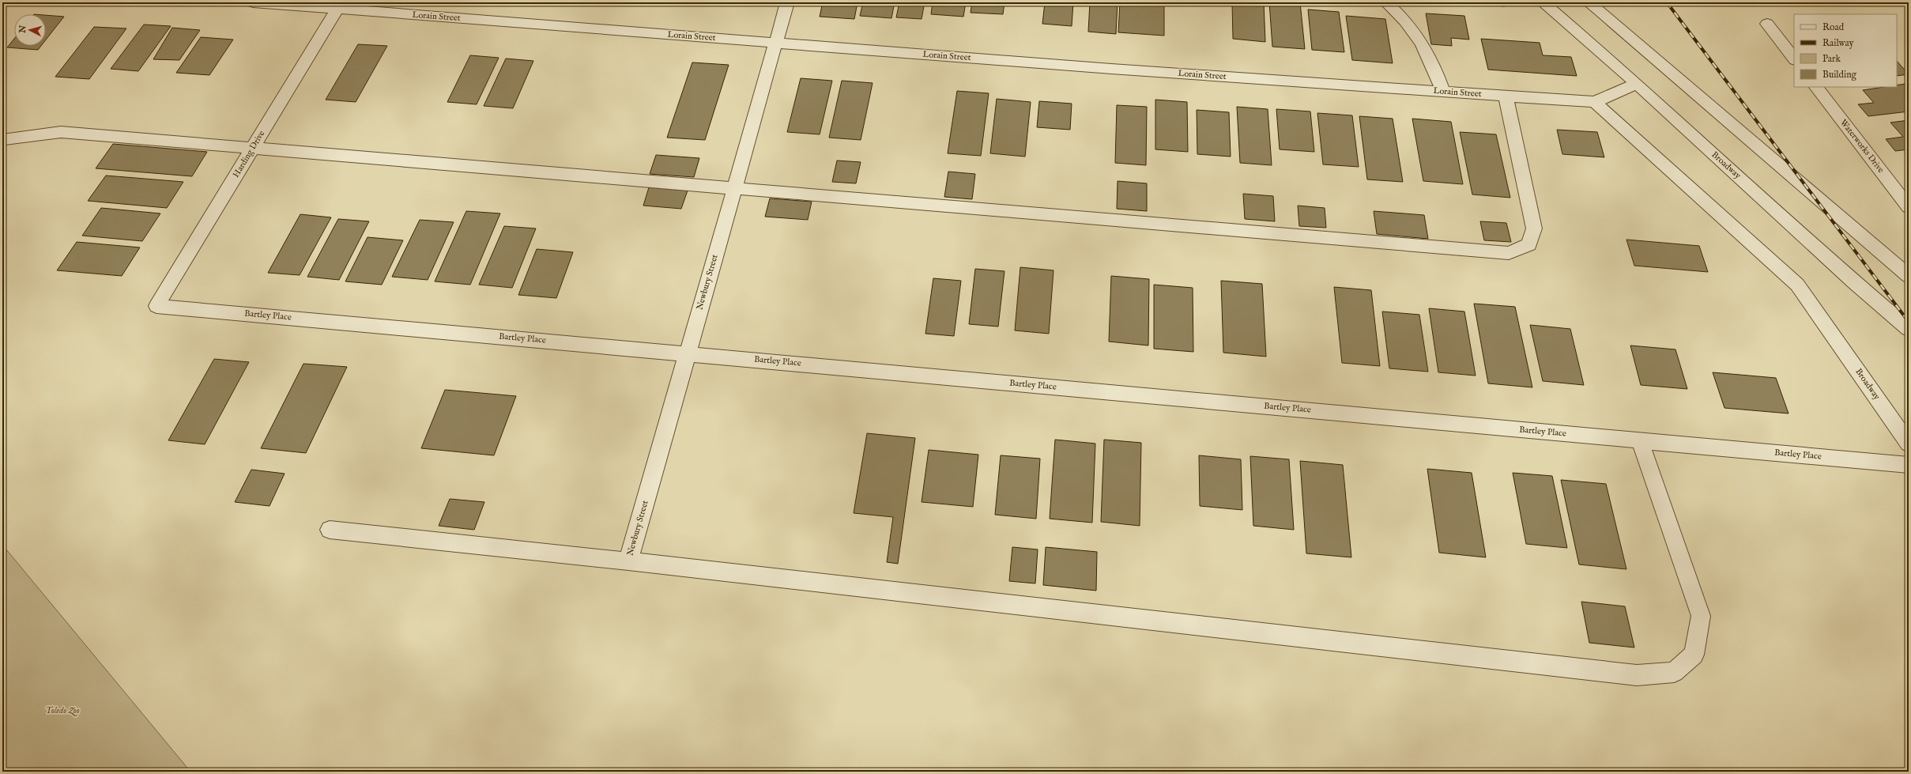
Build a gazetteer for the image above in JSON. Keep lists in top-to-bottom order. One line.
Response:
{"streets":{"street":["Lorain Street","Waterworks Drive","Harding Drive","Broadway","Newbury Street","Bartley Place"]},"crossings":[["Lorain Street","Harding Drive"],["Lorain Street","Broadway"],["Lorain Street","Newbury Street"],["Harding Drive","Bartley Place"],["Newbury Street","Bartley Place"]],"parks":["Toledo Zoo"],"legend":["Road","Railway","Park","Building"],"north":"left"}
